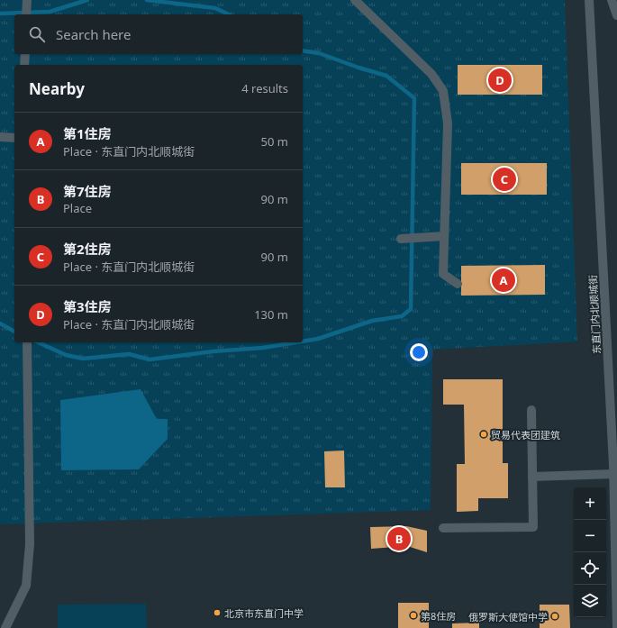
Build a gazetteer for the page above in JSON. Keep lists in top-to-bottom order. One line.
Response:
{"streets":{"street":["东直门内北顺城街"]},"places":["贸易代表团建筑","北京市东直门中学","第8住房","俄罗斯大使馆中学"],"page":{"search":"Search here","heading":["Nearby","4 results"],"pins":["D","C","A","B"],"list":[{"mark":"A","name":"第1住房","note":"Place · 东直门内北顺城街","value":"50 m"},{"mark":"B","name":"第7住房","note":"Place","value":"90 m"},{"mark":"C","name":"第2住房","note":"Place · 东直门内北顺城街","value":"90 m"},{"mark":"D","name":"第3住房","note":"Place · 东直门内北顺城街","value":"130 m"}],"map_buttons":["+","−"]}}
